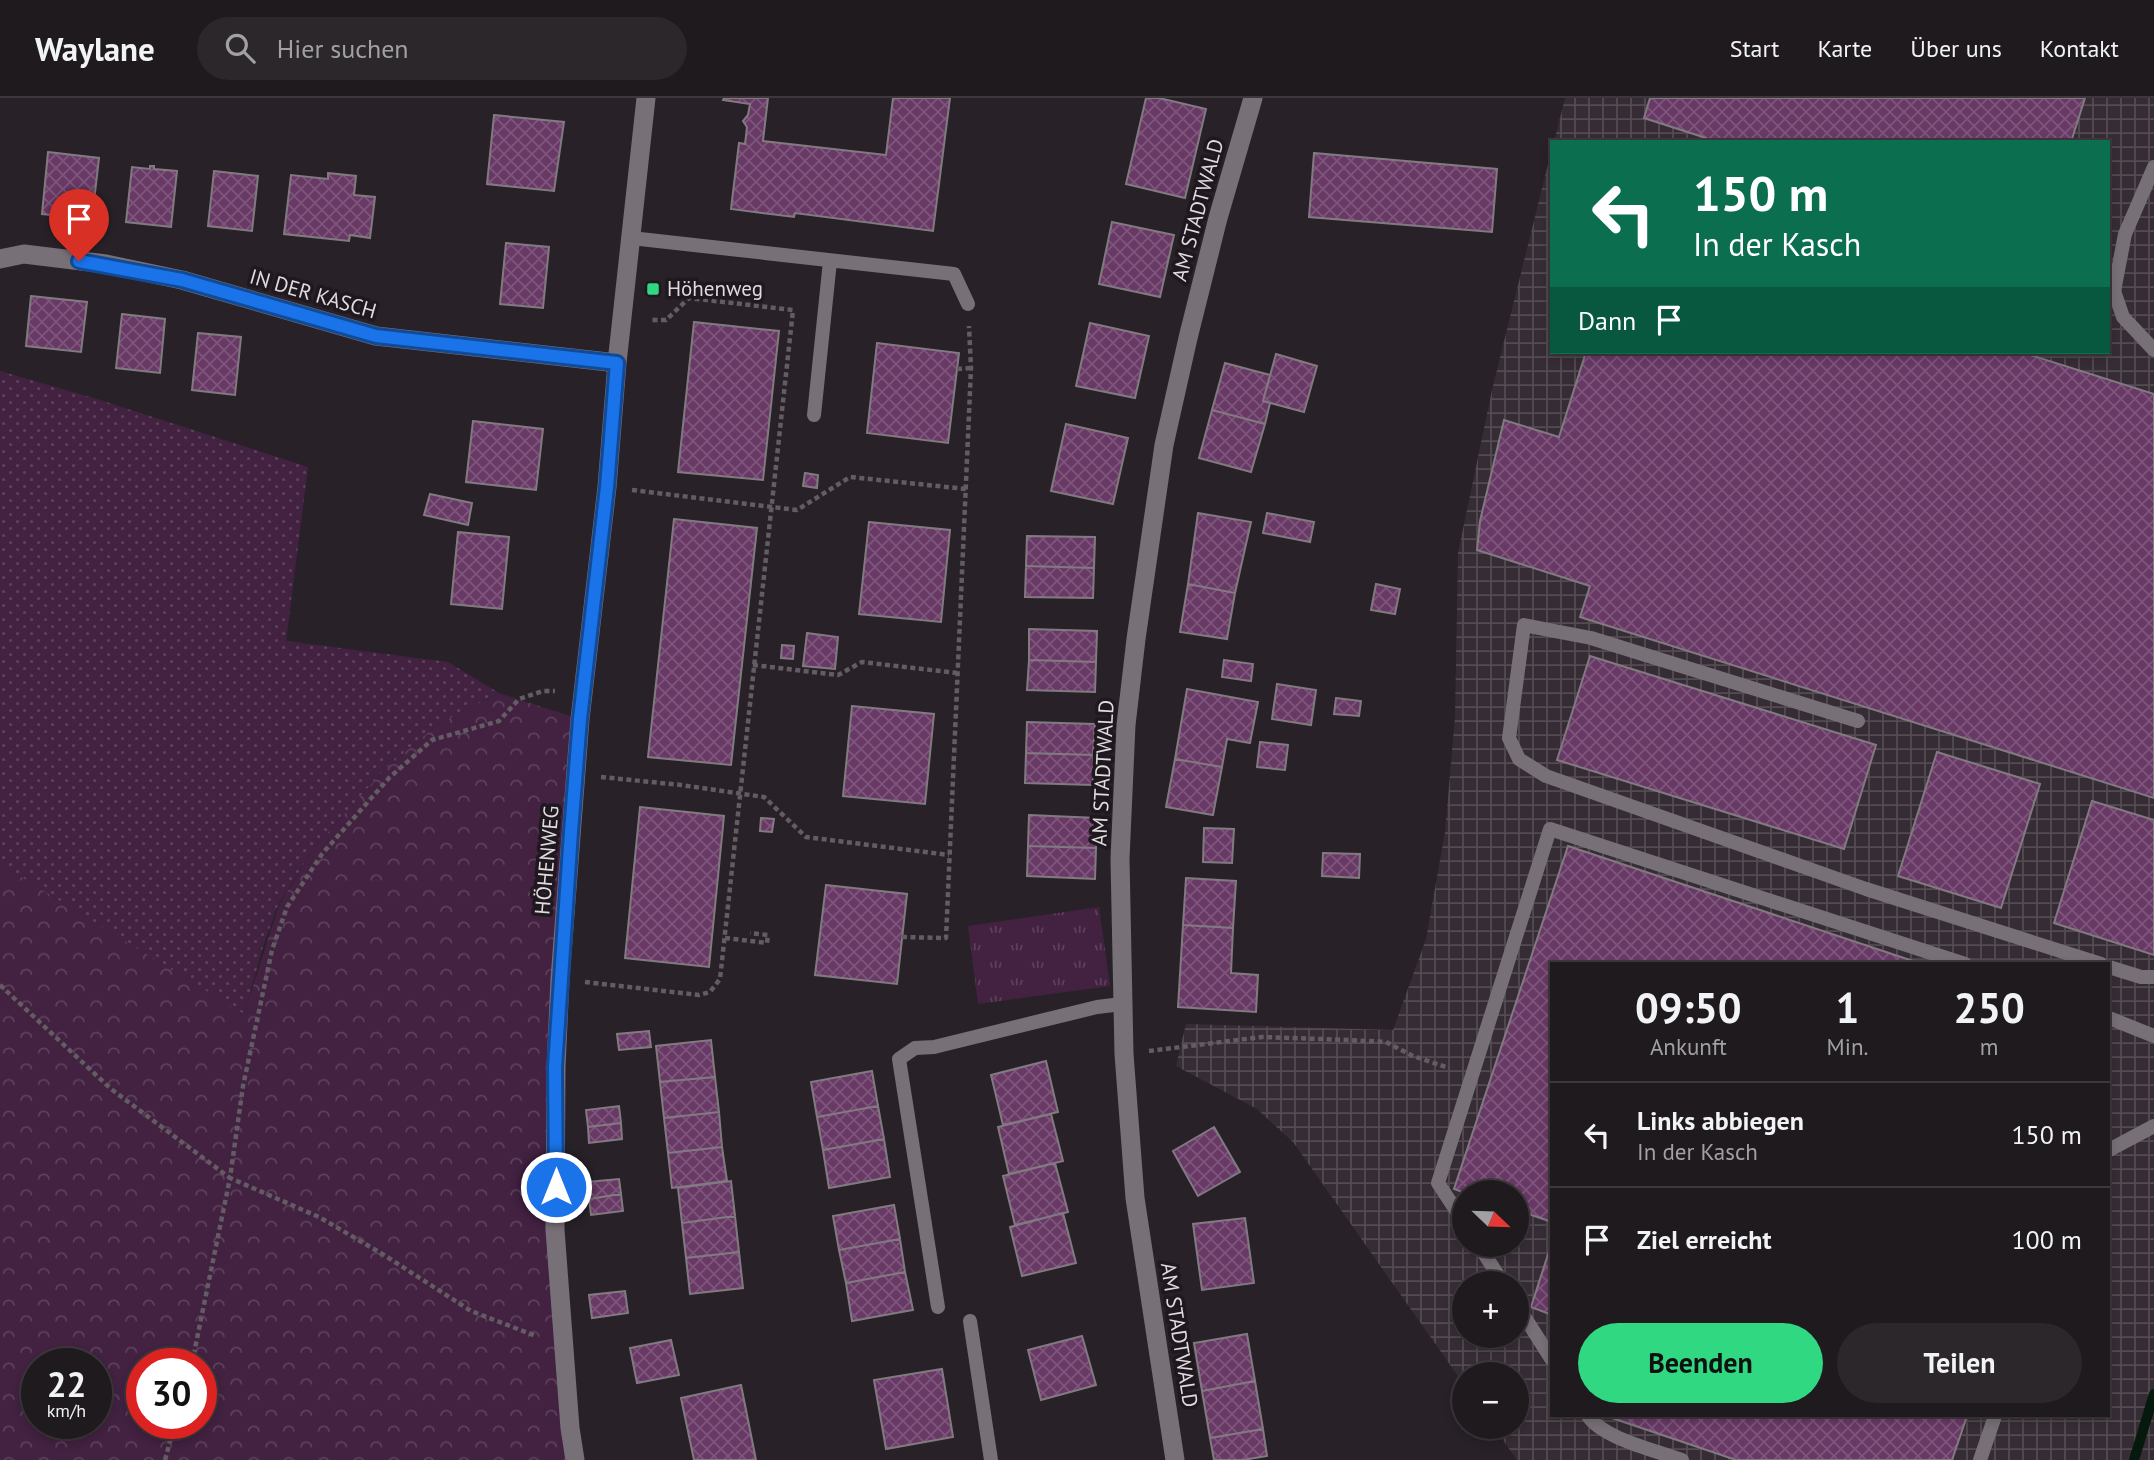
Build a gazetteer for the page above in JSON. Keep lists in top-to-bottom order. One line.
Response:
{"streets":{"street":["AM STADTWALD","IN DER KASCH","HÖHENWEG"]},"crossings":[["IN DER KASCH","HÖHENWEG"]],"places":{"transit":["Höhenweg"]},"north":"bottom right","page":{"header":"Waylane","search":"Hier suchen","nav":["Start","Karte","Über uns","Kontakt"],"turn":["150 m","In der Kasch"],"then":"Dann","eta":["09:50","Ankunft","1","Min.","250","m"],"list":[{"name":"Links abbiegen","note":"In der Kasch","value":"150 m"},{"name":"Ziel erreicht","value":"100 m"}],"map_buttons":["+","−"],"buttons":["Beenden","Teilen"],"speed":"22 km/h","limit":"30"}}
